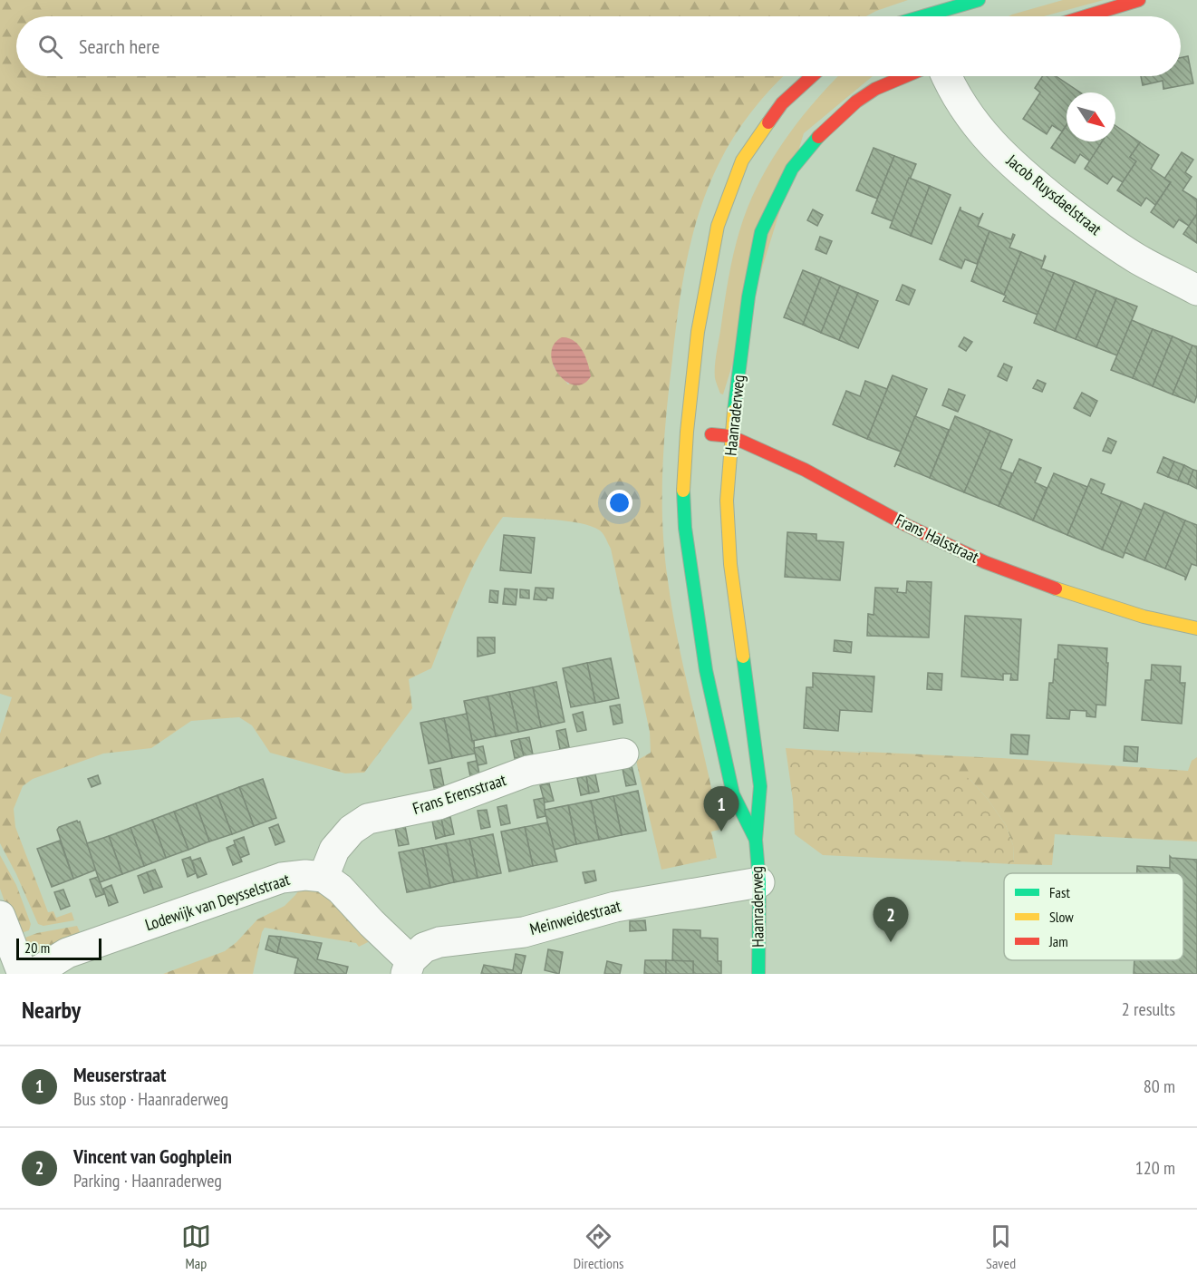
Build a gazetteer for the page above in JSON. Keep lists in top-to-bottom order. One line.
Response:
{"streets":{"street":["Jacob Ruysdaelstraat","Haanraderweg","Frans Halsstraat","Frans Erensstraat","Lodewijk van Deysselstraat","Meinweidestraat"]},"crossings":[["Haanraderweg","Frans Halsstraat"],["Haanraderweg","Meinweidestraat"],["Frans Erensstraat","Lodewijk van Deysselstraat"]],"legend":["Fast","Slow","Jam"],"scale_bar":"20 m","north":"bottom right","page":{"search":"Search here","pins":["1","2"],"scale":"20 m","heading":["Nearby","2 results"],"list":[{"mark":"1","name":"Meuserstraat","note":"Bus stop · Haanraderweg","value":"80 m"},{"mark":"2","name":"Vincent van Goghplein","note":"Parking · Haanraderweg","value":"120 m"}],"nav":["Map","Directions","Saved"]}}
